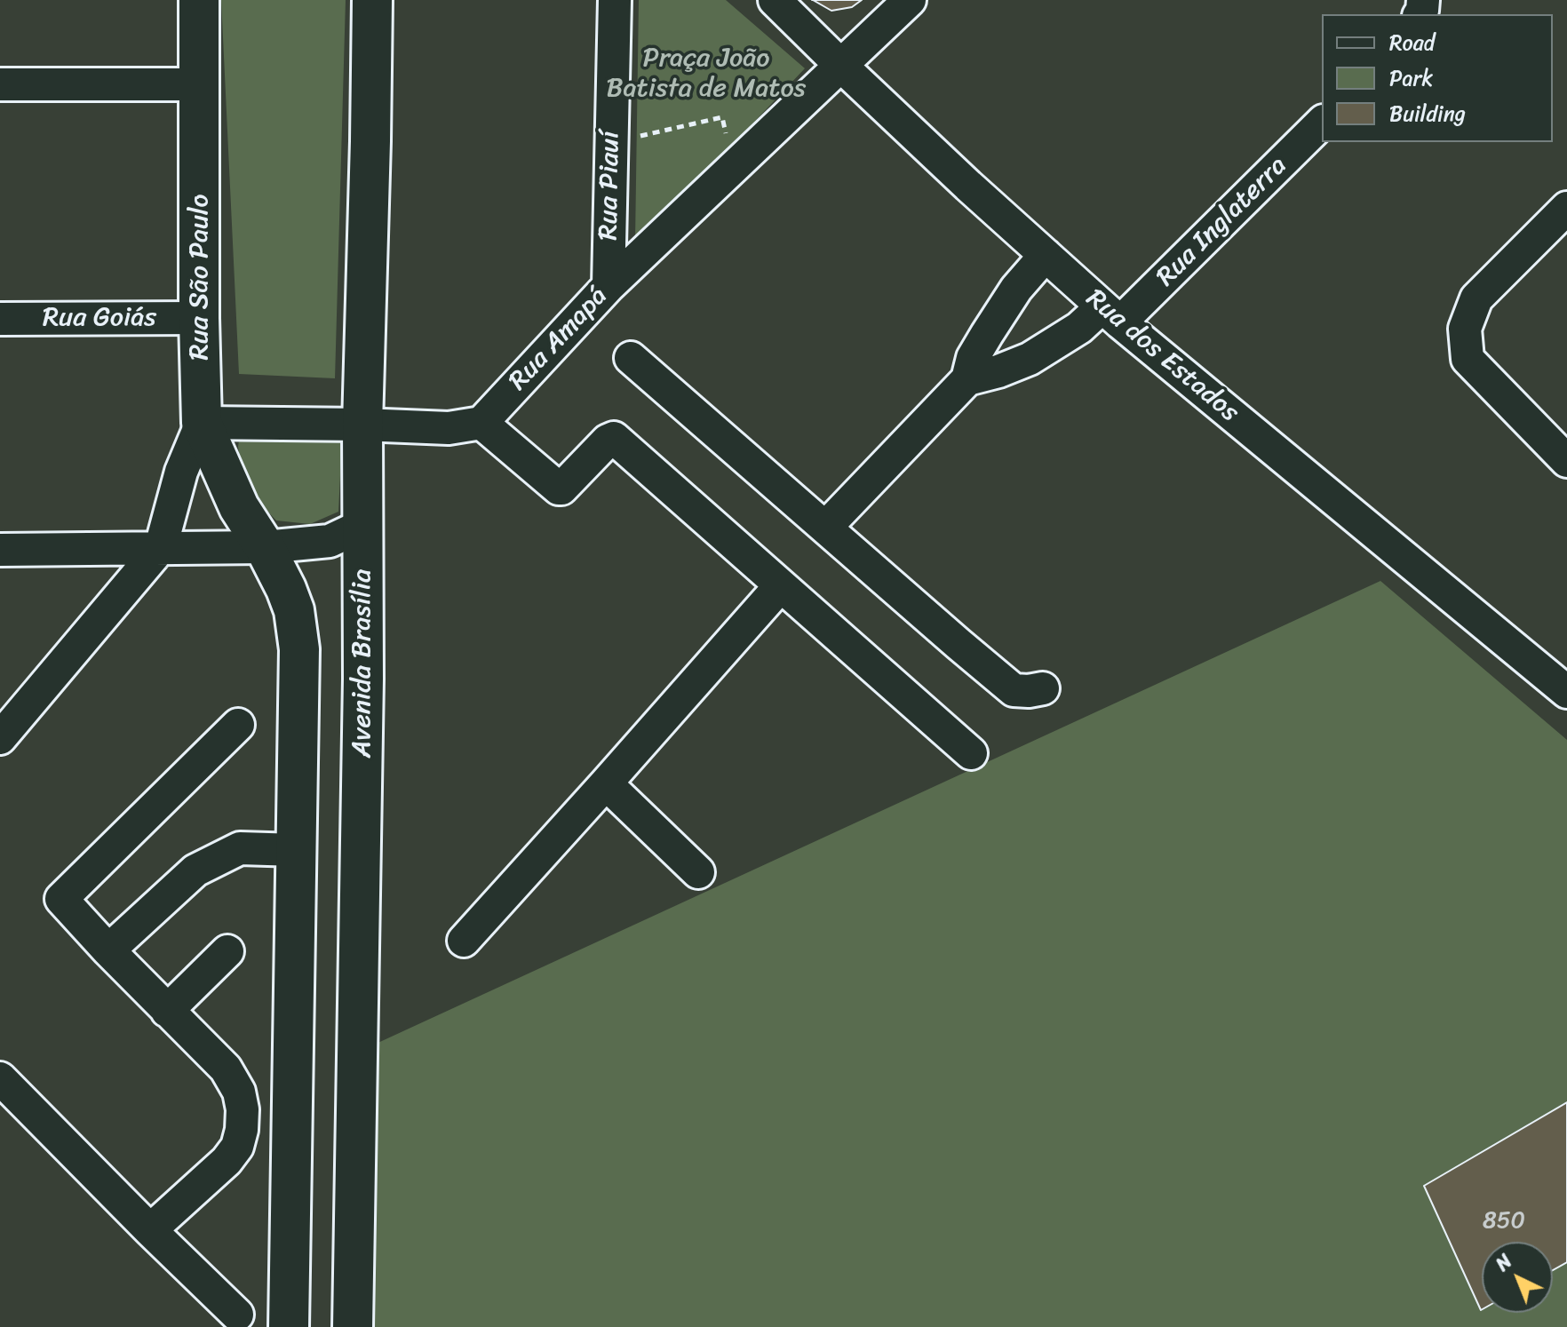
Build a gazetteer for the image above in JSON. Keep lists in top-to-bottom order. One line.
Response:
{"streets":{"main road":["Rua São Paulo","Avenida Brasília"],"street":["Rua Piauí","Rua Inglaterra","Rua Goiás","Rua Amapá","Rua dos Estados"]},"crossings":[["Rua Piauí","Rua Amapá"],["Rua Inglaterra","Rua dos Estados"],["Rua São Paulo","Rua Goiás"],["Rua Amapá","Rua dos Estados"]],"parks":["Praça João Batista de Matos"],"house_numbers":["850"],"legend":["Road","Park","Building"],"north":"top left"}
